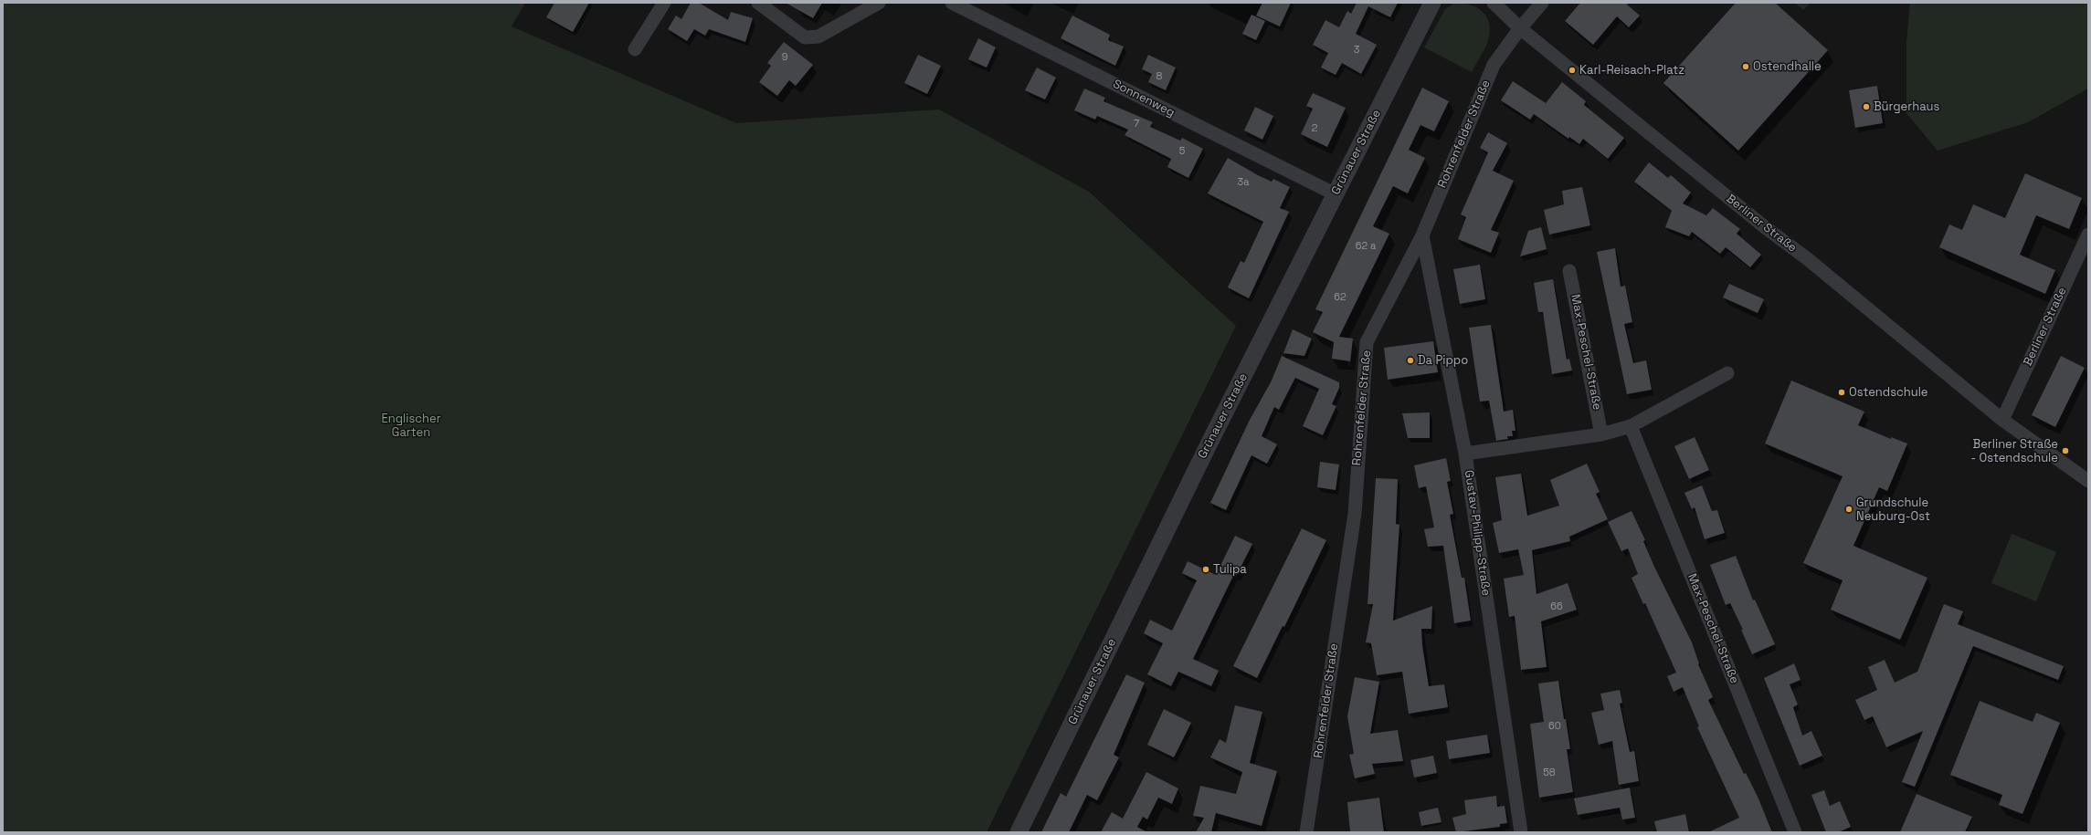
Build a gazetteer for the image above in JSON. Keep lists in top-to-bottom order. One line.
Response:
{"streets":{"street":["Sonnenweg","Rohrenfelder Straße","Grünauer Straße","Berliner Straße","Max-Peschel-Straße","Gustav-Philipp-Straße"]},"crossings":[["Sonnenweg","Grünauer Straße"],["Rohrenfelder Straße","Berliner Straße"],["Rohrenfelder Straße","Gustav-Philipp-Straße"]],"parks":["Englischer Garten"],"places":["Ostendhalle","Karl-Reisach-Platz","Bürgerhaus","Da Pippo","Ostendschule","Berliner Straße - Ostendschule","Grundschule Neuburg-Ost","Tulipa"],"house_numbers":["3","9","8","7","2","5","3a","62 a","62","66","60","58"]}
